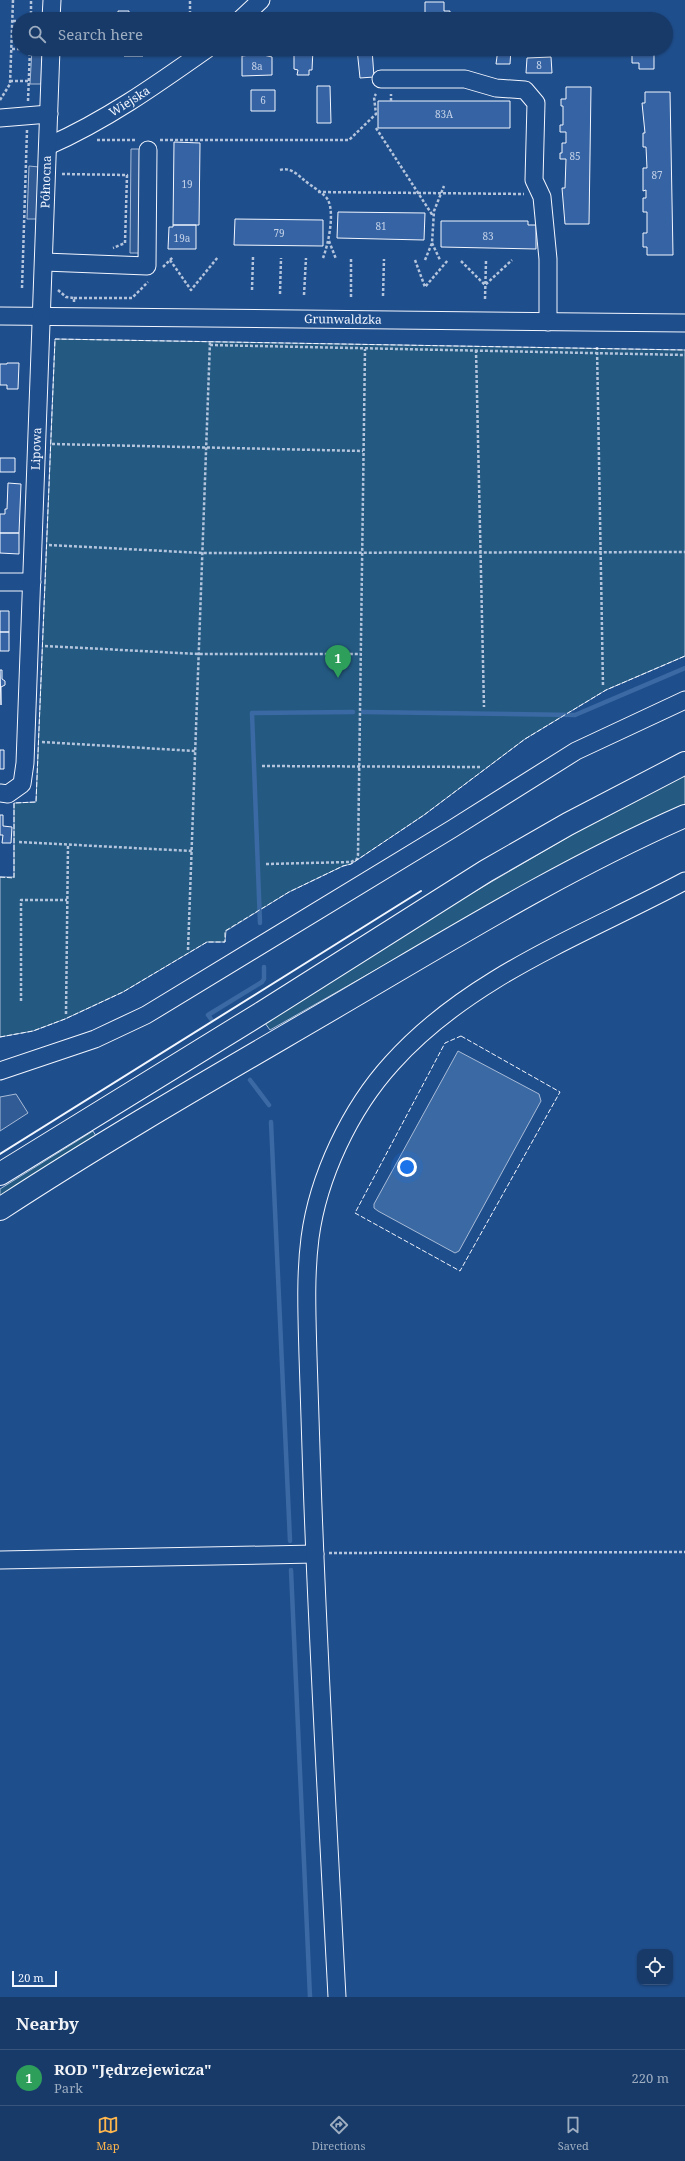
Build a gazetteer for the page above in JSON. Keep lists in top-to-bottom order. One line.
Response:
{"streets":{"street":["Wiejska","Północna","Grunwaldzka","Lipowa"]},"crossings":[["Wiejska","Północna"],["Północna","Grunwaldzka"],["Północna","Lipowa"],["Grunwaldzka","Lipowa"]],"house_numbers":["8","8a","6","83A","85","87","19","81","79","83","19a"],"scale_bar":"20 m","page":{"search":"Search here","pins":"1","scale":"20 m","heading":"Nearby","list":[{"mark":"1","name":"ROD \"Jędrzejewicza\"","note":"Park","value":"220 m"}],"nav":["Map","Directions","Saved"]}}
